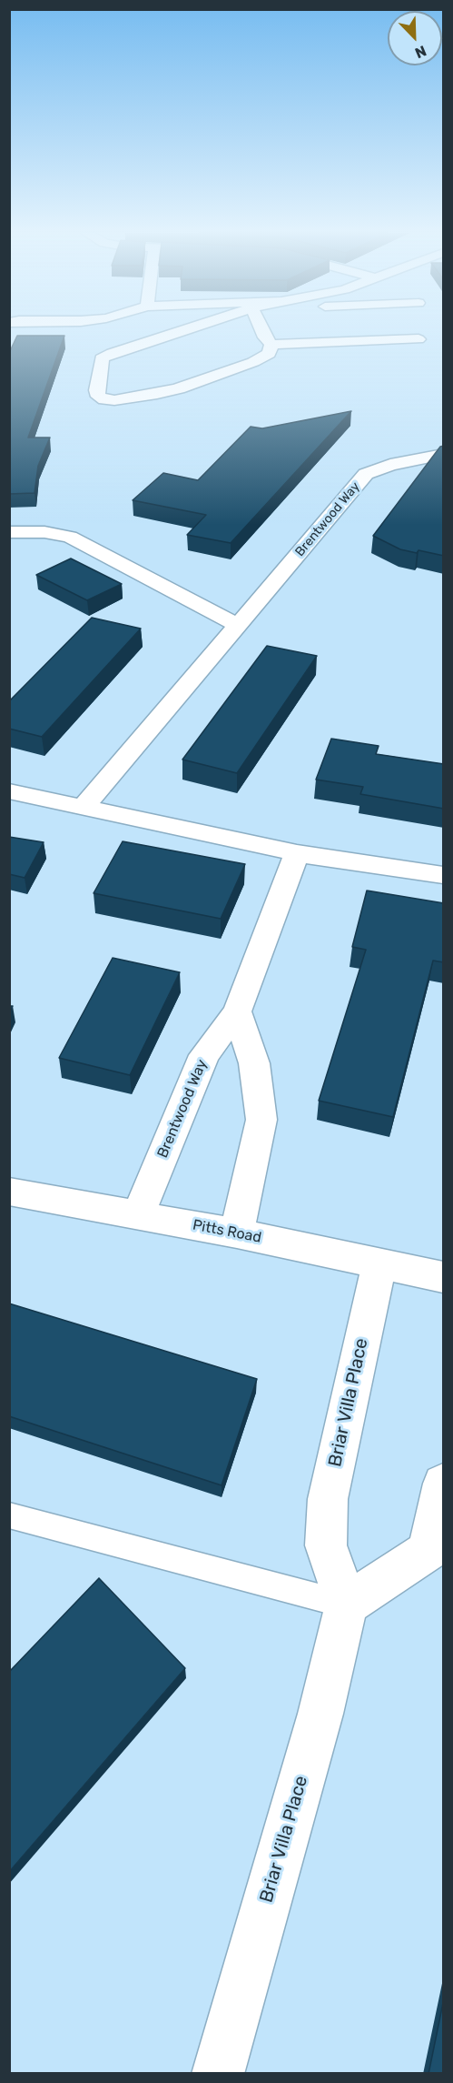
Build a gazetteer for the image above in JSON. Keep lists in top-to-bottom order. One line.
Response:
{"streets":{"street":["Brentwood Way","Pitts Road","Briar Villa Place"]},"crossings":[["Brentwood Way","Pitts Road"],["Pitts Road","Briar Villa Place"]],"north":"bottom right"}
